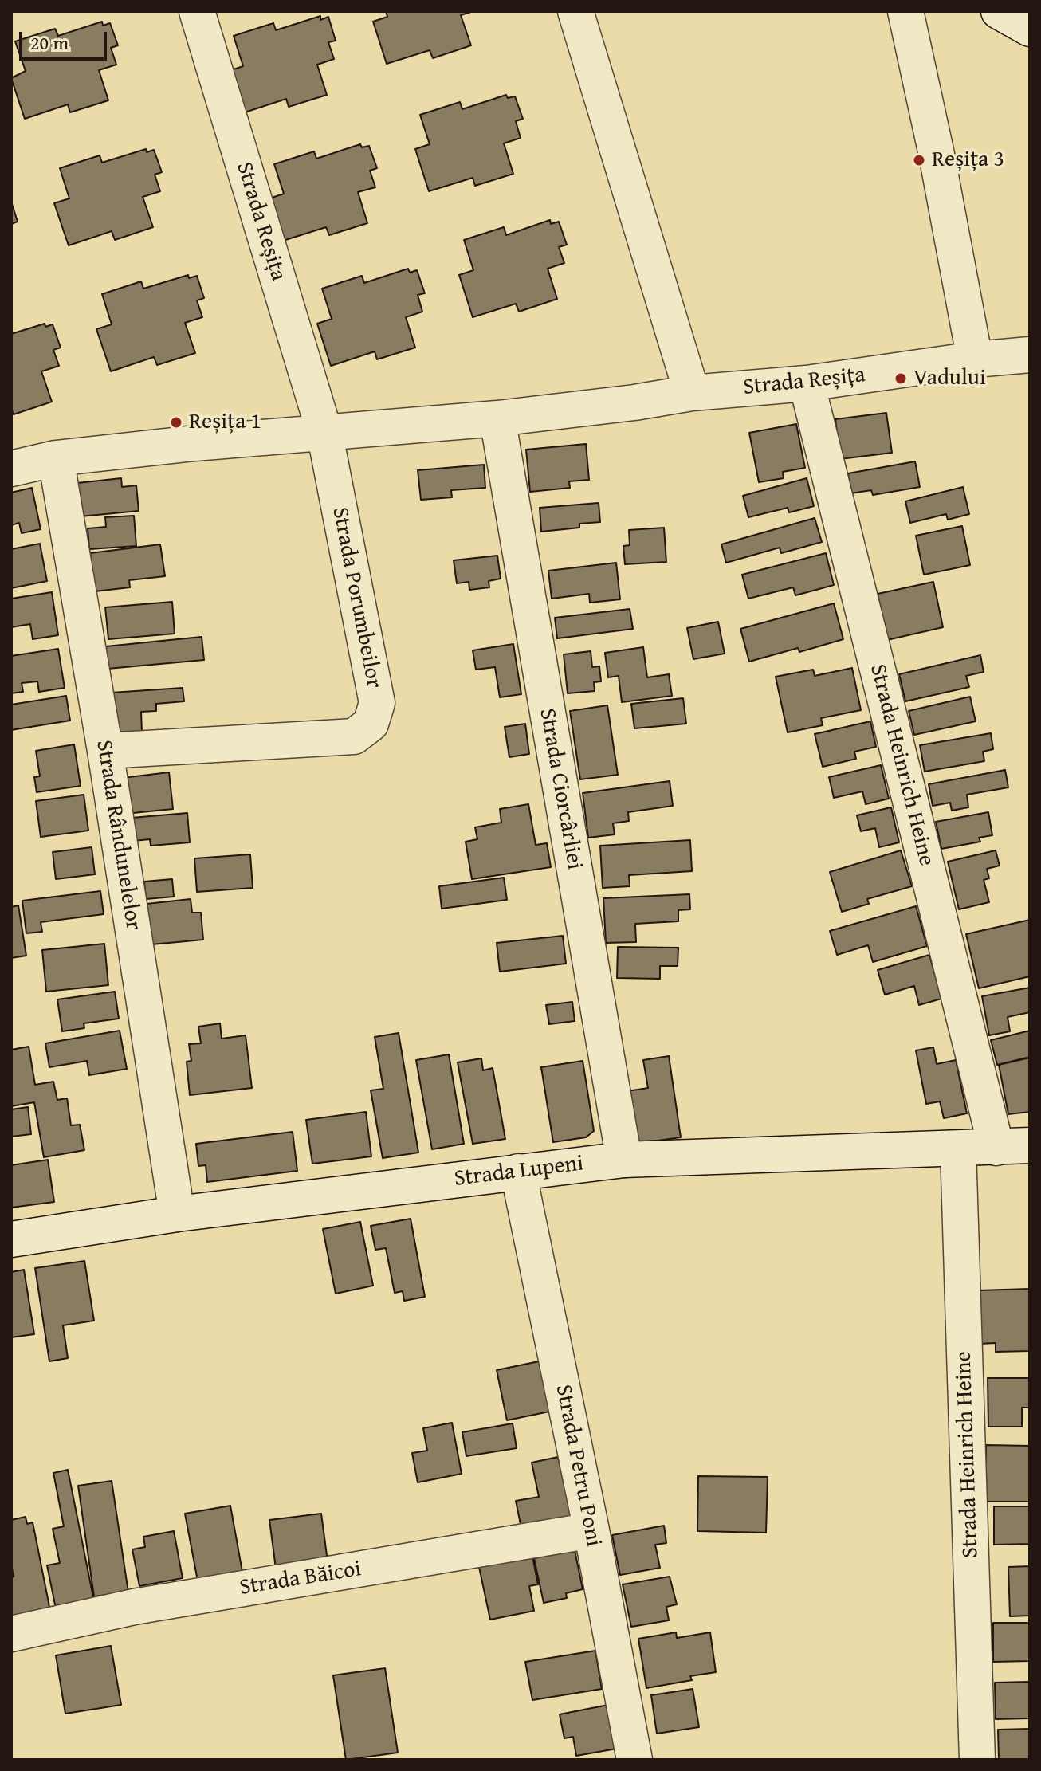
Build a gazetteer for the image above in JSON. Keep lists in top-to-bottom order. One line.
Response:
{"streets":{"street":["Strada Reșița","Strada Porumbeilor","Strada Heinrich Heine","Strada Ciorcârliei","Strada Rândunelelor","Strada Lupeni","Strada Petru Poni","Strada Băicoi"]},"crossings":[["Strada Reșița","Strada Porumbeilor"],["Strada Reșița","Strada Heinrich Heine"],["Strada Reșița","Strada Ciorcârliei"],["Strada Reșița","Strada Rândunelelor"],["Strada Porumbeilor","Strada Rândunelelor"],["Strada Heinrich Heine","Strada Lupeni"],["Strada Ciorcârliei","Strada Lupeni"],["Strada Rândunelelor","Strada Lupeni"],["Strada Lupeni","Strada Petru Poni"],["Strada Petru Poni","Strada Băicoi"]],"places":["Reșița 3","Vadului","Reșița 1"],"scale_bar":"20 m"}
